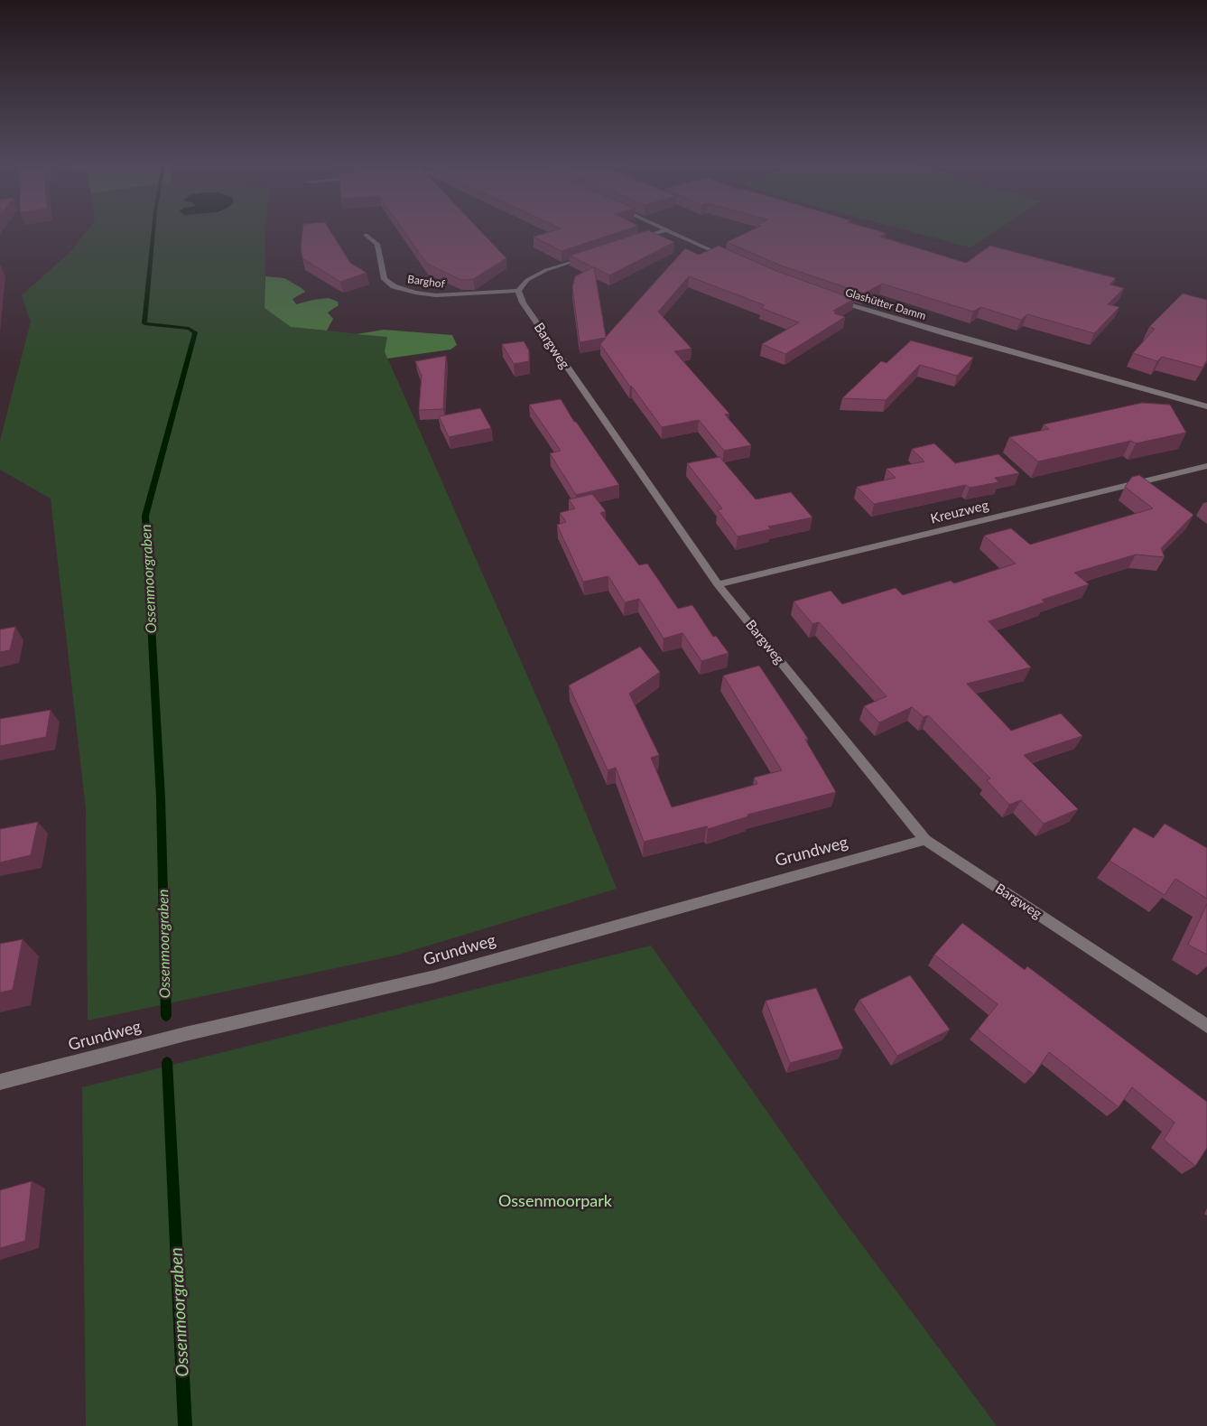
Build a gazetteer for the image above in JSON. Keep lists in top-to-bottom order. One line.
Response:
{"streets":{"street":["Barghof","Glashütter Damm","Bargweg","Kreuzweg","Grundweg"]},"crossings":[["Barghof","Bargweg"],["Bargweg","Kreuzweg"],["Bargweg","Grundweg"]],"water":["Ossenmoorgraben"],"parks":["Ossenmoorpark"]}
